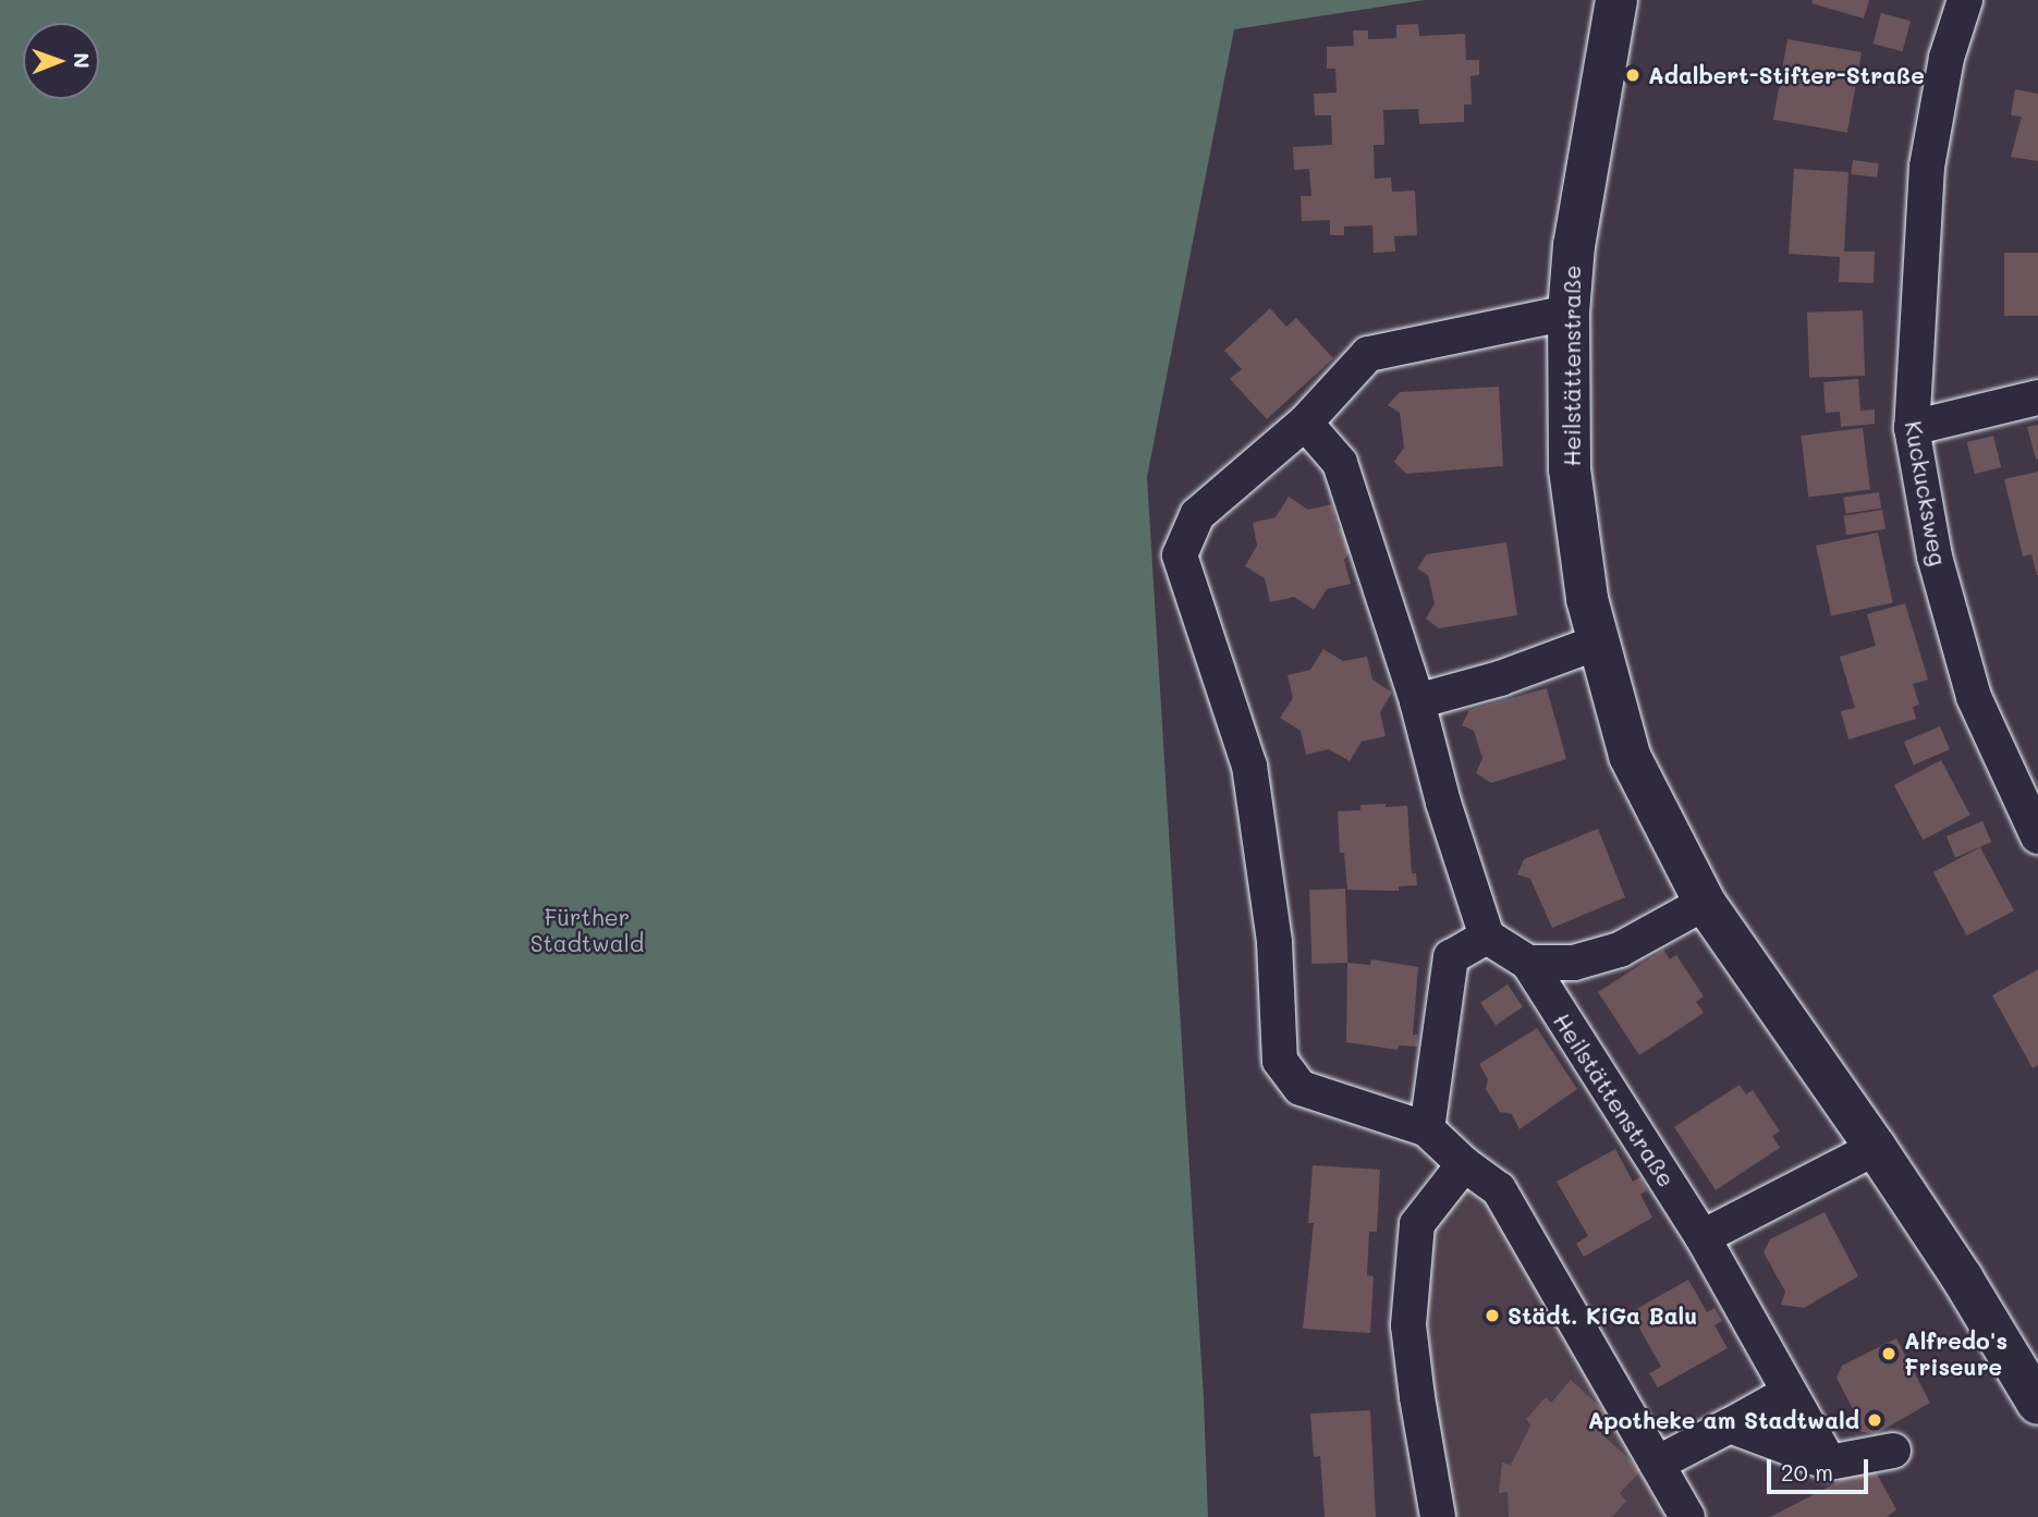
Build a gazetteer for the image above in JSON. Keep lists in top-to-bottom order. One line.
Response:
{"streets":{"street":["Heilstättenstraße","Kuckucksweg"]},"parks":["Fürther Stadtwald"],"places":["Adalbert-Stifter-Straße","Städt. KiGa Balu","Alfredo's Friseure","Apotheke am Stadtwald"],"scale_bar":"20 m","north":"right"}
